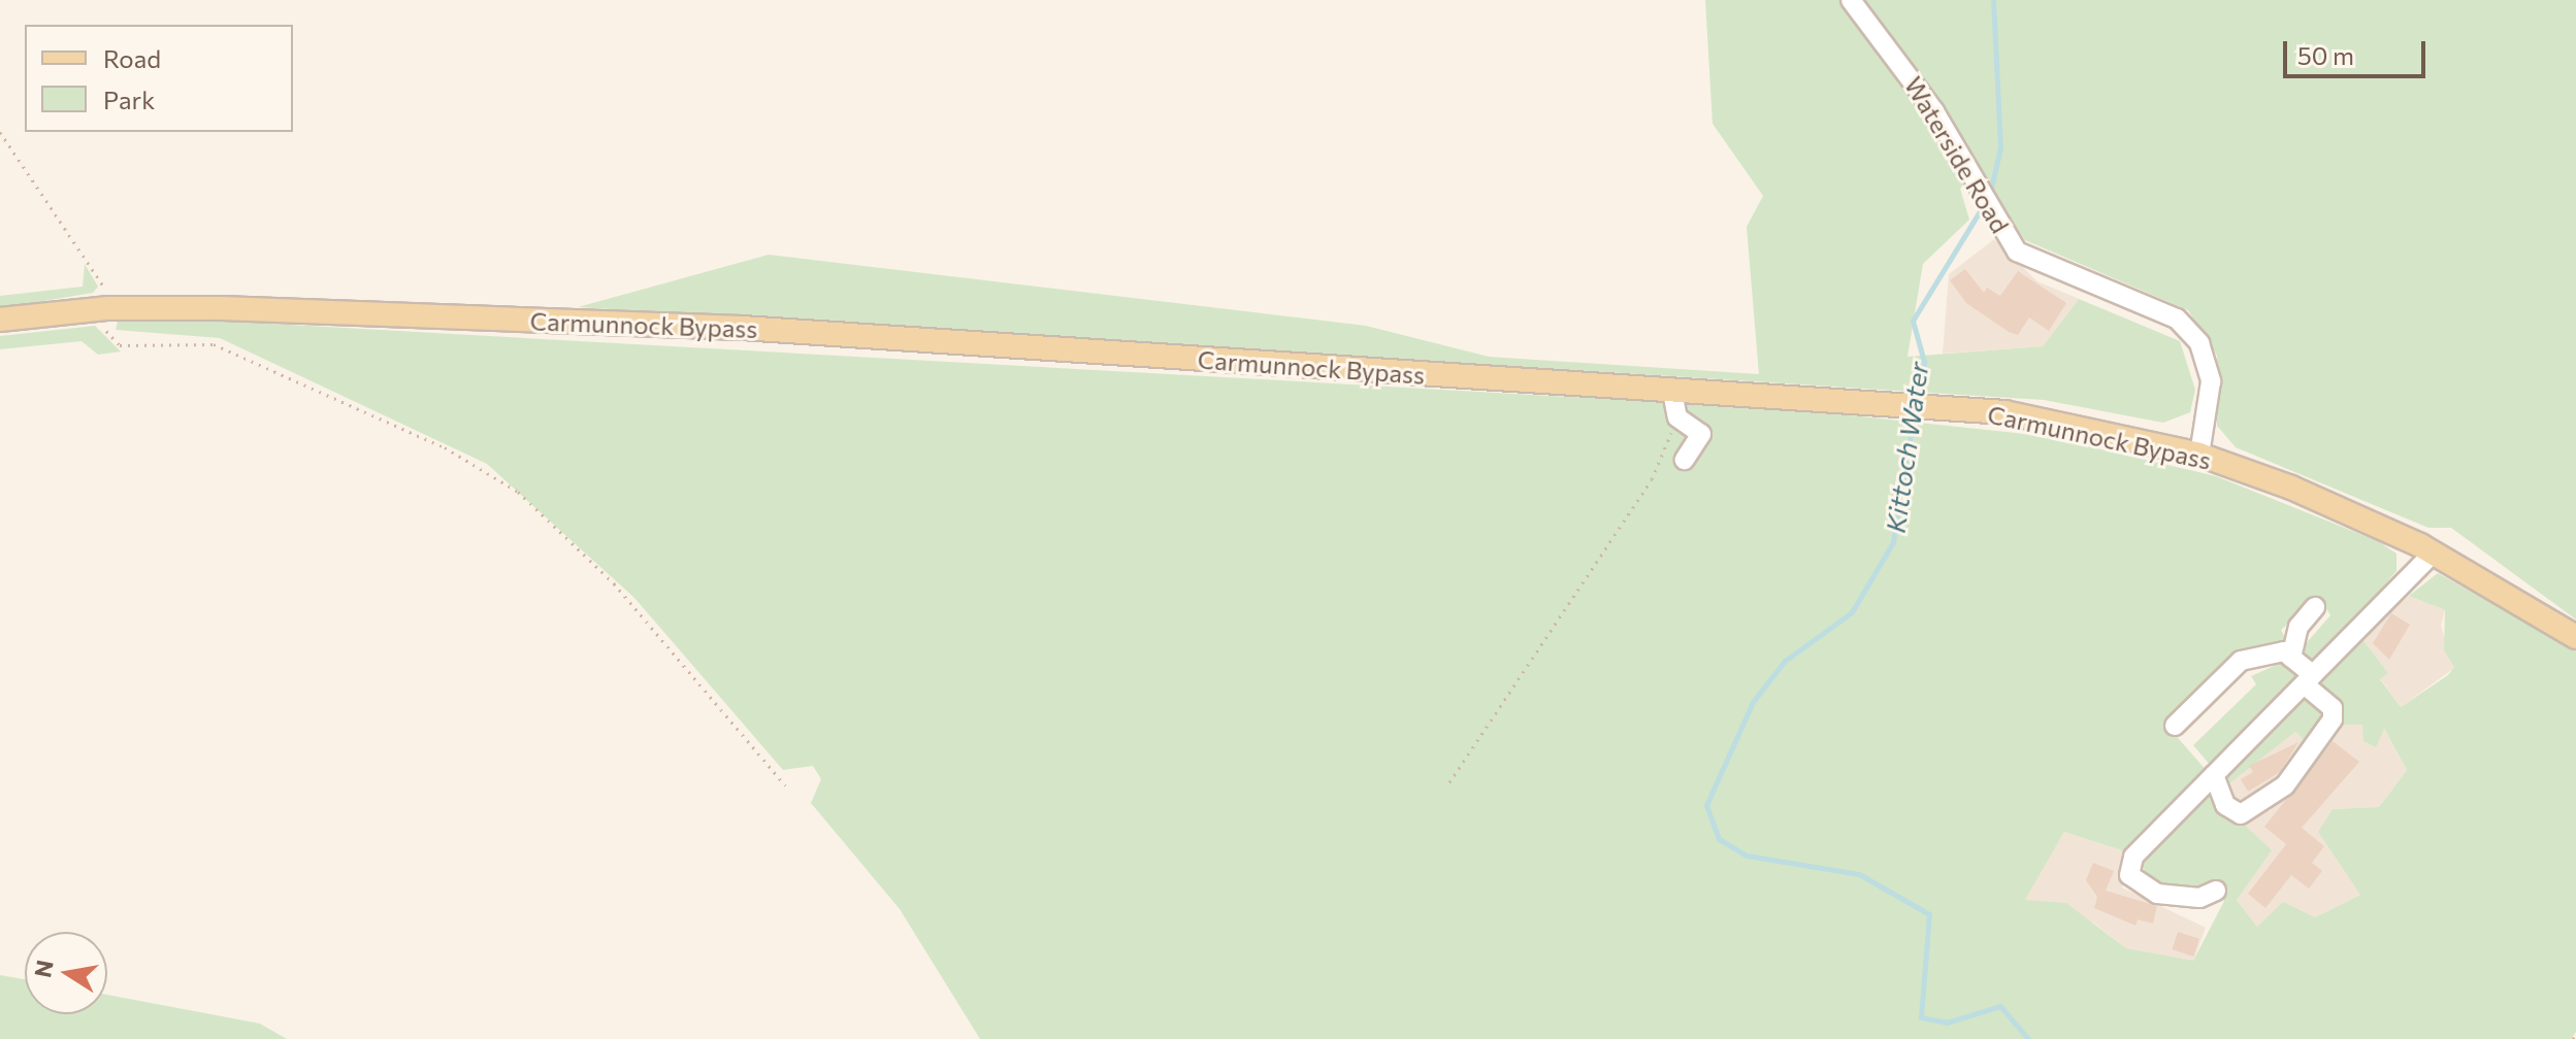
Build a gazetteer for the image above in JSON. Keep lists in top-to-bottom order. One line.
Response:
{"streets":{"main road":["Carmunnock Bypass"],"street":["Waterside Road"]},"crossings":[["Waterside Road","Carmunnock Bypass"]],"water":["Kittoch Water"],"legend":["Road","Park"],"scale_bar":"50 m","north":"left"}
